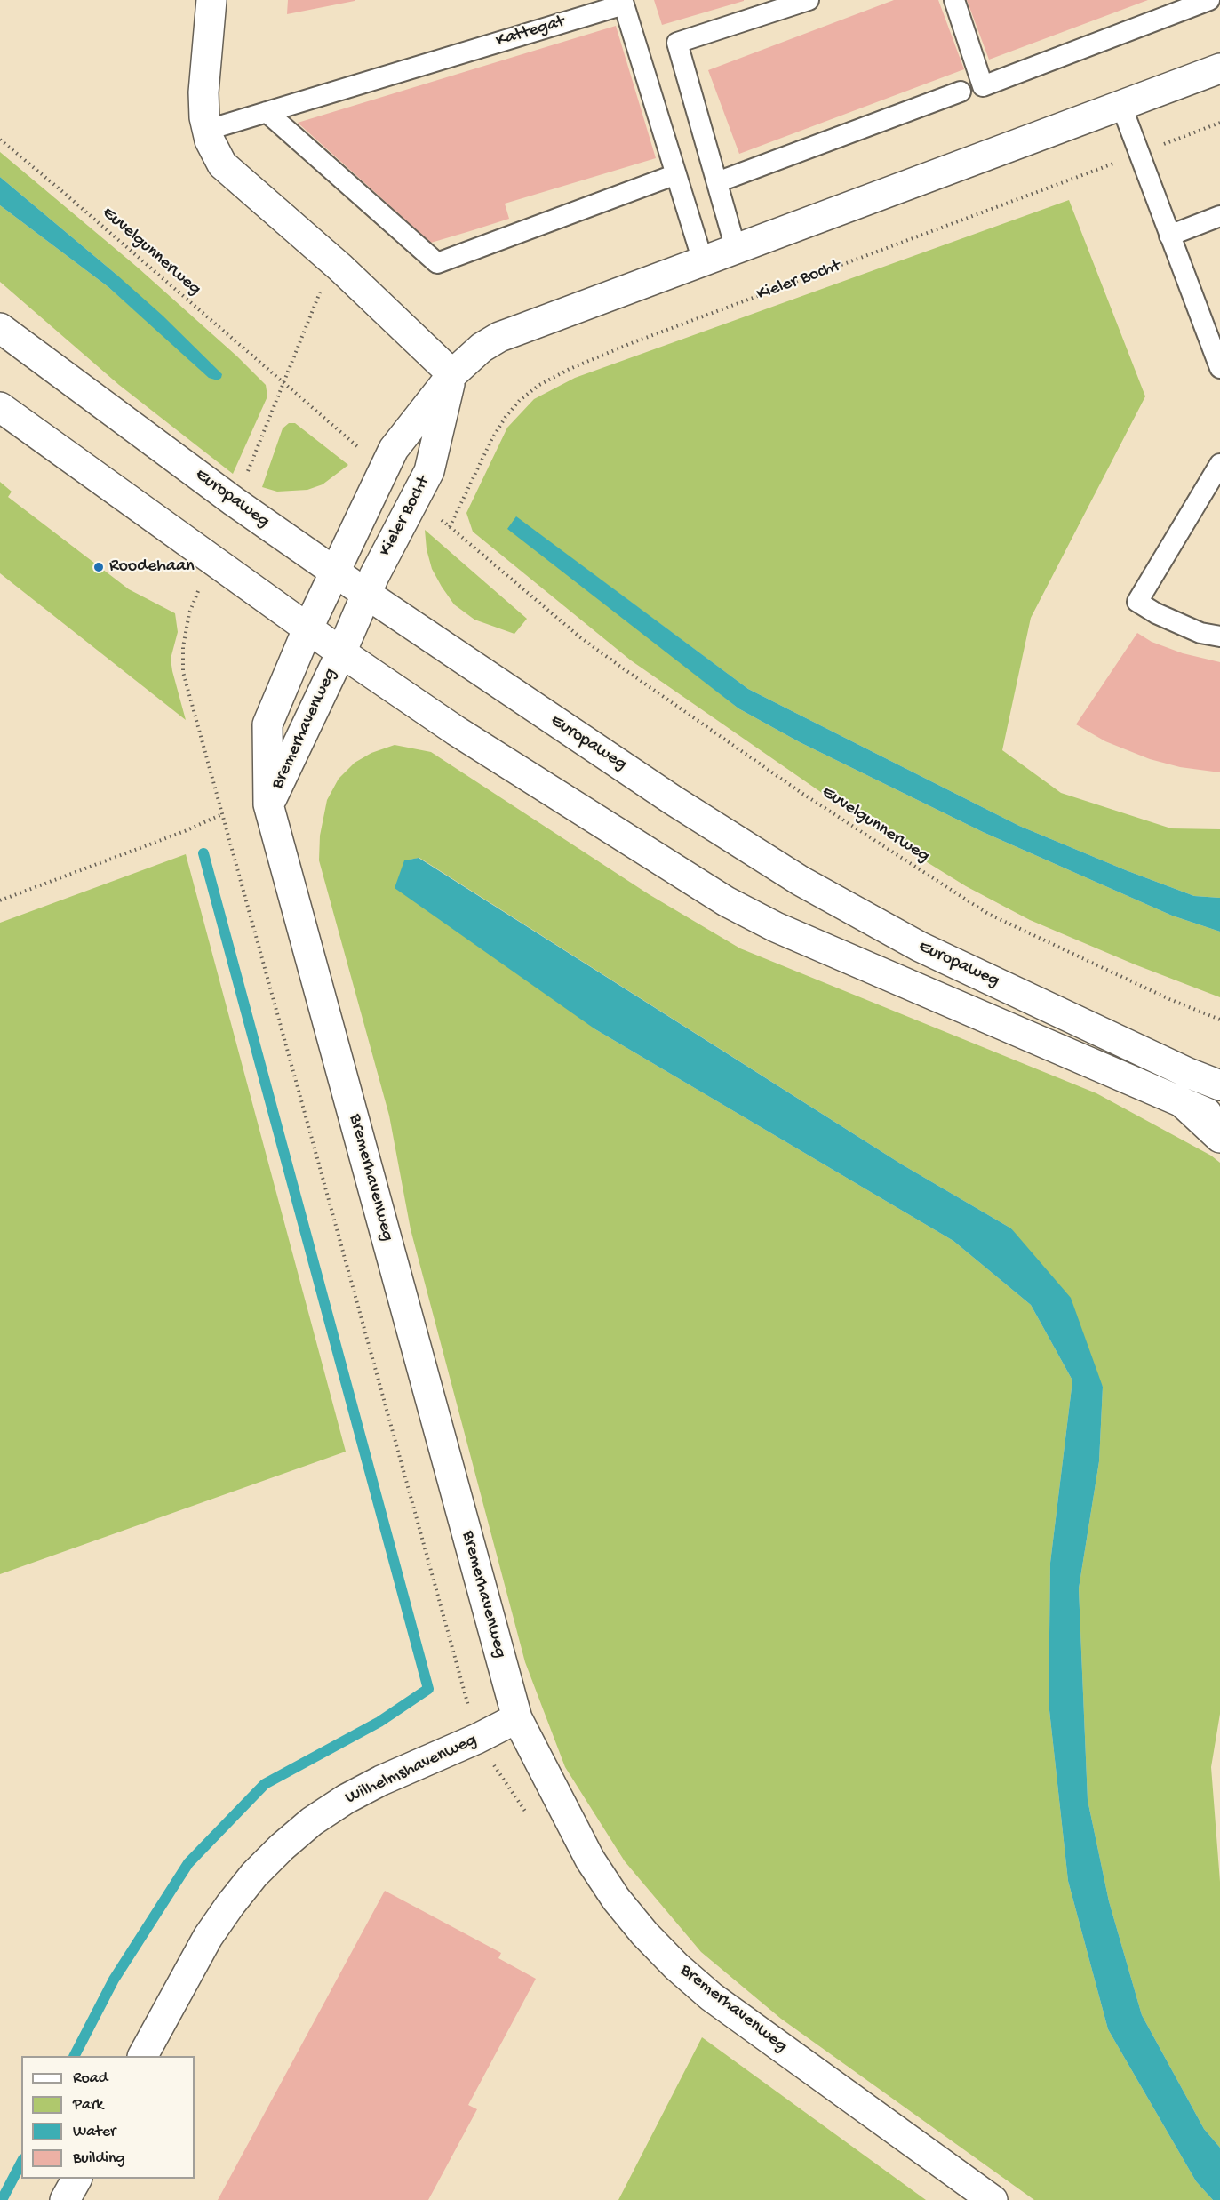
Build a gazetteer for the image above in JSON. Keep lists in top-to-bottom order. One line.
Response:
{"streets":{"main road":["Kieler Bocht","Europaweg","Bremerhavenweg","Wilhelmshavenweg"],"lane":["Kattegat"],"path":["Euvelgunnerweg"]},"crossings":[["Kieler Bocht","Europaweg"],["Kieler Bocht","Bremerhavenweg"],["Europaweg","Bremerhavenweg"],["Bremerhavenweg","Wilhelmshavenweg"]],"places":["Roodehaan"],"legend":["Road","Park","Water","Building"]}
